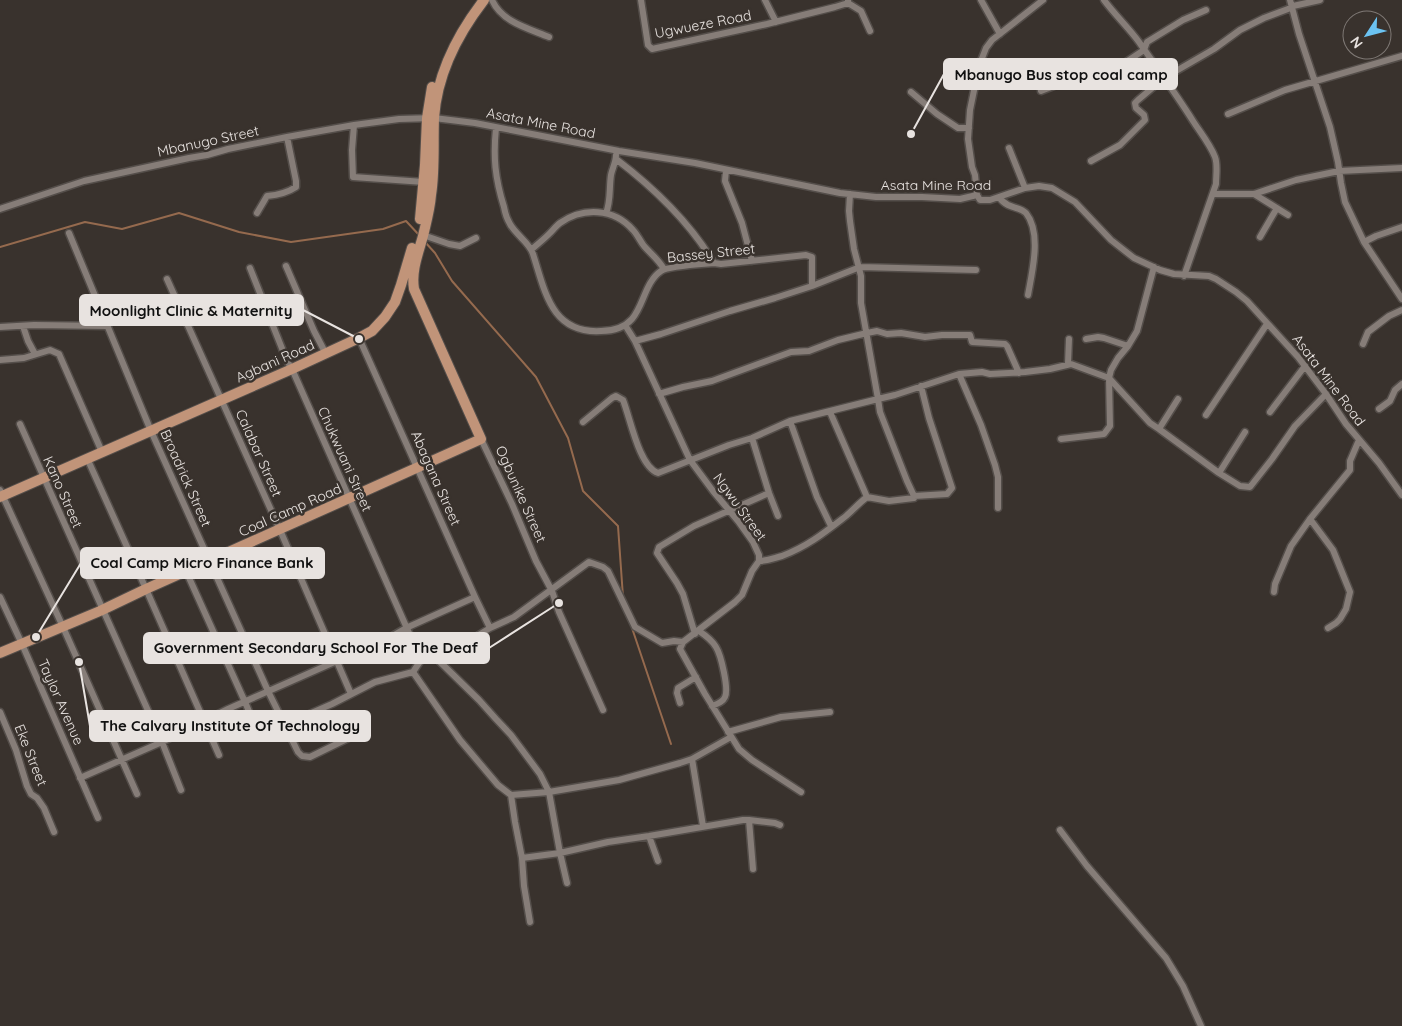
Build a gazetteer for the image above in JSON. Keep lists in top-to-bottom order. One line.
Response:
{"streets":{"main road":["Agbani Road","Ogbunike Street","Coal Camp Road"],"street":["Ugwueze Road","Asata Mine Road","Mbanugo Street","Bassey Street","Calabar Street","Chukwuani Street","Broadrick Street","Abagana Street","Kano Street","Ngwu Street","Taylor Avenue","Eke Street"]},"crossings":[["Asata Mine Road","Mbanugo Street"],["Asata Mine Road","Agbani Road"],["Mbanugo Street","Agbani Road"],["Bassey Street","Ngwu Street"],["Agbani Road","Calabar Street"],["Agbani Road","Chukwuani Street"],["Agbani Road","Broadrick Street"],["Agbani Road","Abagana Street"],["Agbani Road","Kano Street"],["Agbani Road","Ogbunike Street"],["Calabar Street","Coal Camp Road"],["Chukwuani Street","Coal Camp Road"],["Broadrick Street","Coal Camp Road"],["Abagana Street","Coal Camp Road"],["Kano Street","Coal Camp Road"],["Ogbunike Street","Coal Camp Road"],["Coal Camp Road","Taylor Avenue"]],"places":["Mbanugo Bus stop coal camp","Moonlight Clinic & Maternity","Government Secondary School For The Deaf","Coal Camp Micro Finance Bank","The Calvary Institute Of Technology"],"north":"bottom left"}
